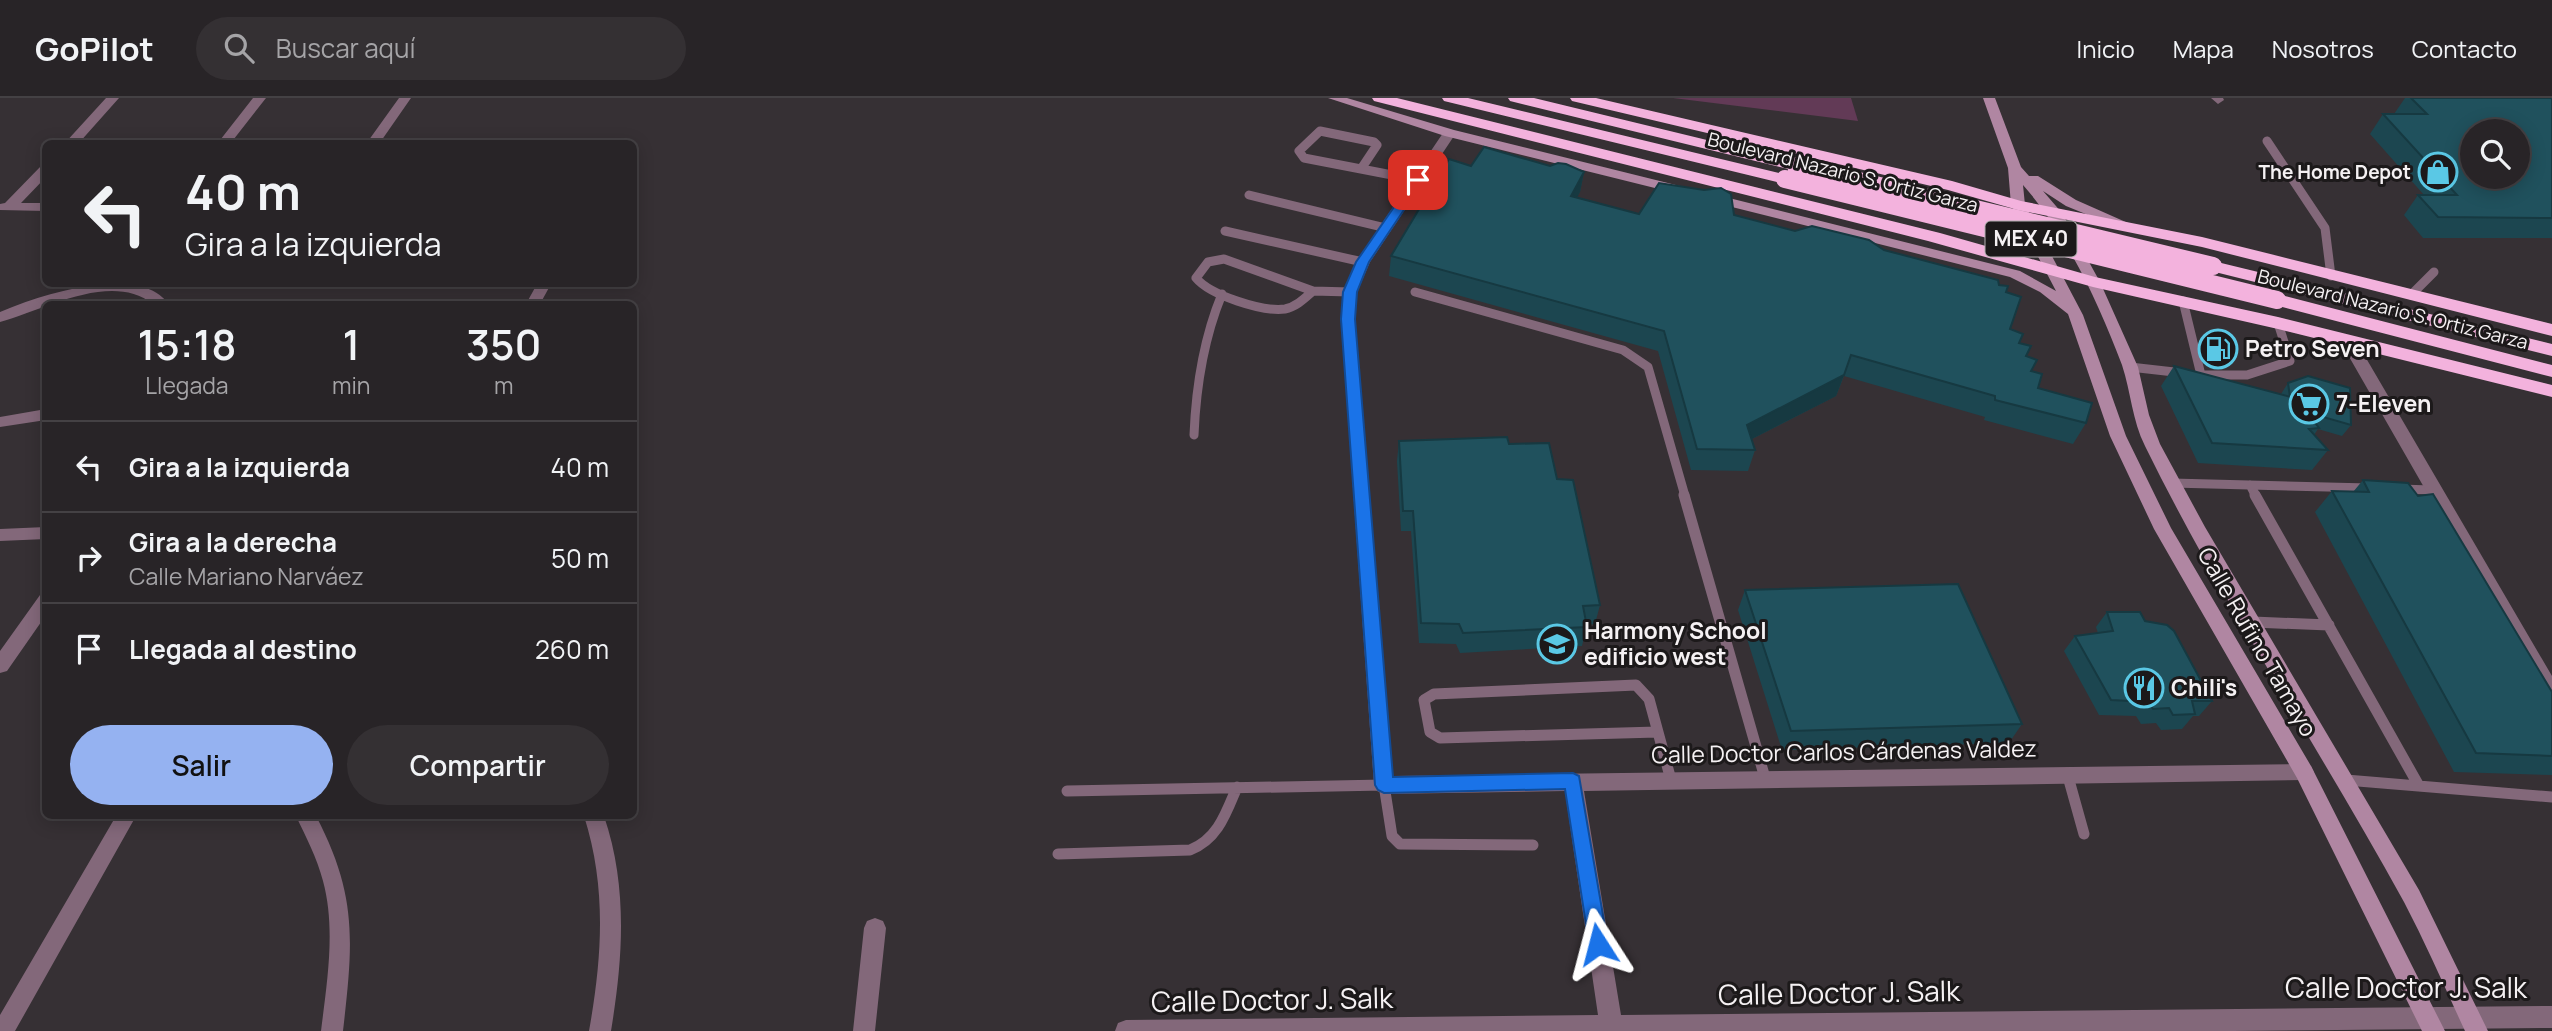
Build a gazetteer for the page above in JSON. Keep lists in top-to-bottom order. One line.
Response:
{"streets":{"highway":["Boulevard Nazario S. Ortiz Garza","MEX 40"],"street":["Calle Rufino Tamayo","Calle Doctor Carlos Cárdenas Valdez","Calle Doctor J. Salk"]},"crossings":[["Calle Rufino Tamayo","Calle Doctor Carlos Cárdenas Valdez"],["Calle Rufino Tamayo","Calle Doctor J. Salk"]],"places":{"shop":["The Home Depot"],"fuel station":["Petro Seven"],"supermarket":["7-Eleven"],"school or university":["Harmony School edificio west"],"restaurant":["Chili's"]},"page":{"header":"GoPilot","search":"Buscar aquí","nav":["Inicio","Mapa","Nosotros","Contacto"],"turn":["40 m","Gira a la izquierda"],"eta":["15:18","Llegada","1","min","350","m"],"list":[{"name":"Gira a la izquierda","value":"40 m"},{"name":"Gira a la derecha","note":"Calle Mariano Narváez","value":"50 m"},{"name":"Llegada al destino","value":"260 m"}],"buttons":["Salir","Compartir"]}}
